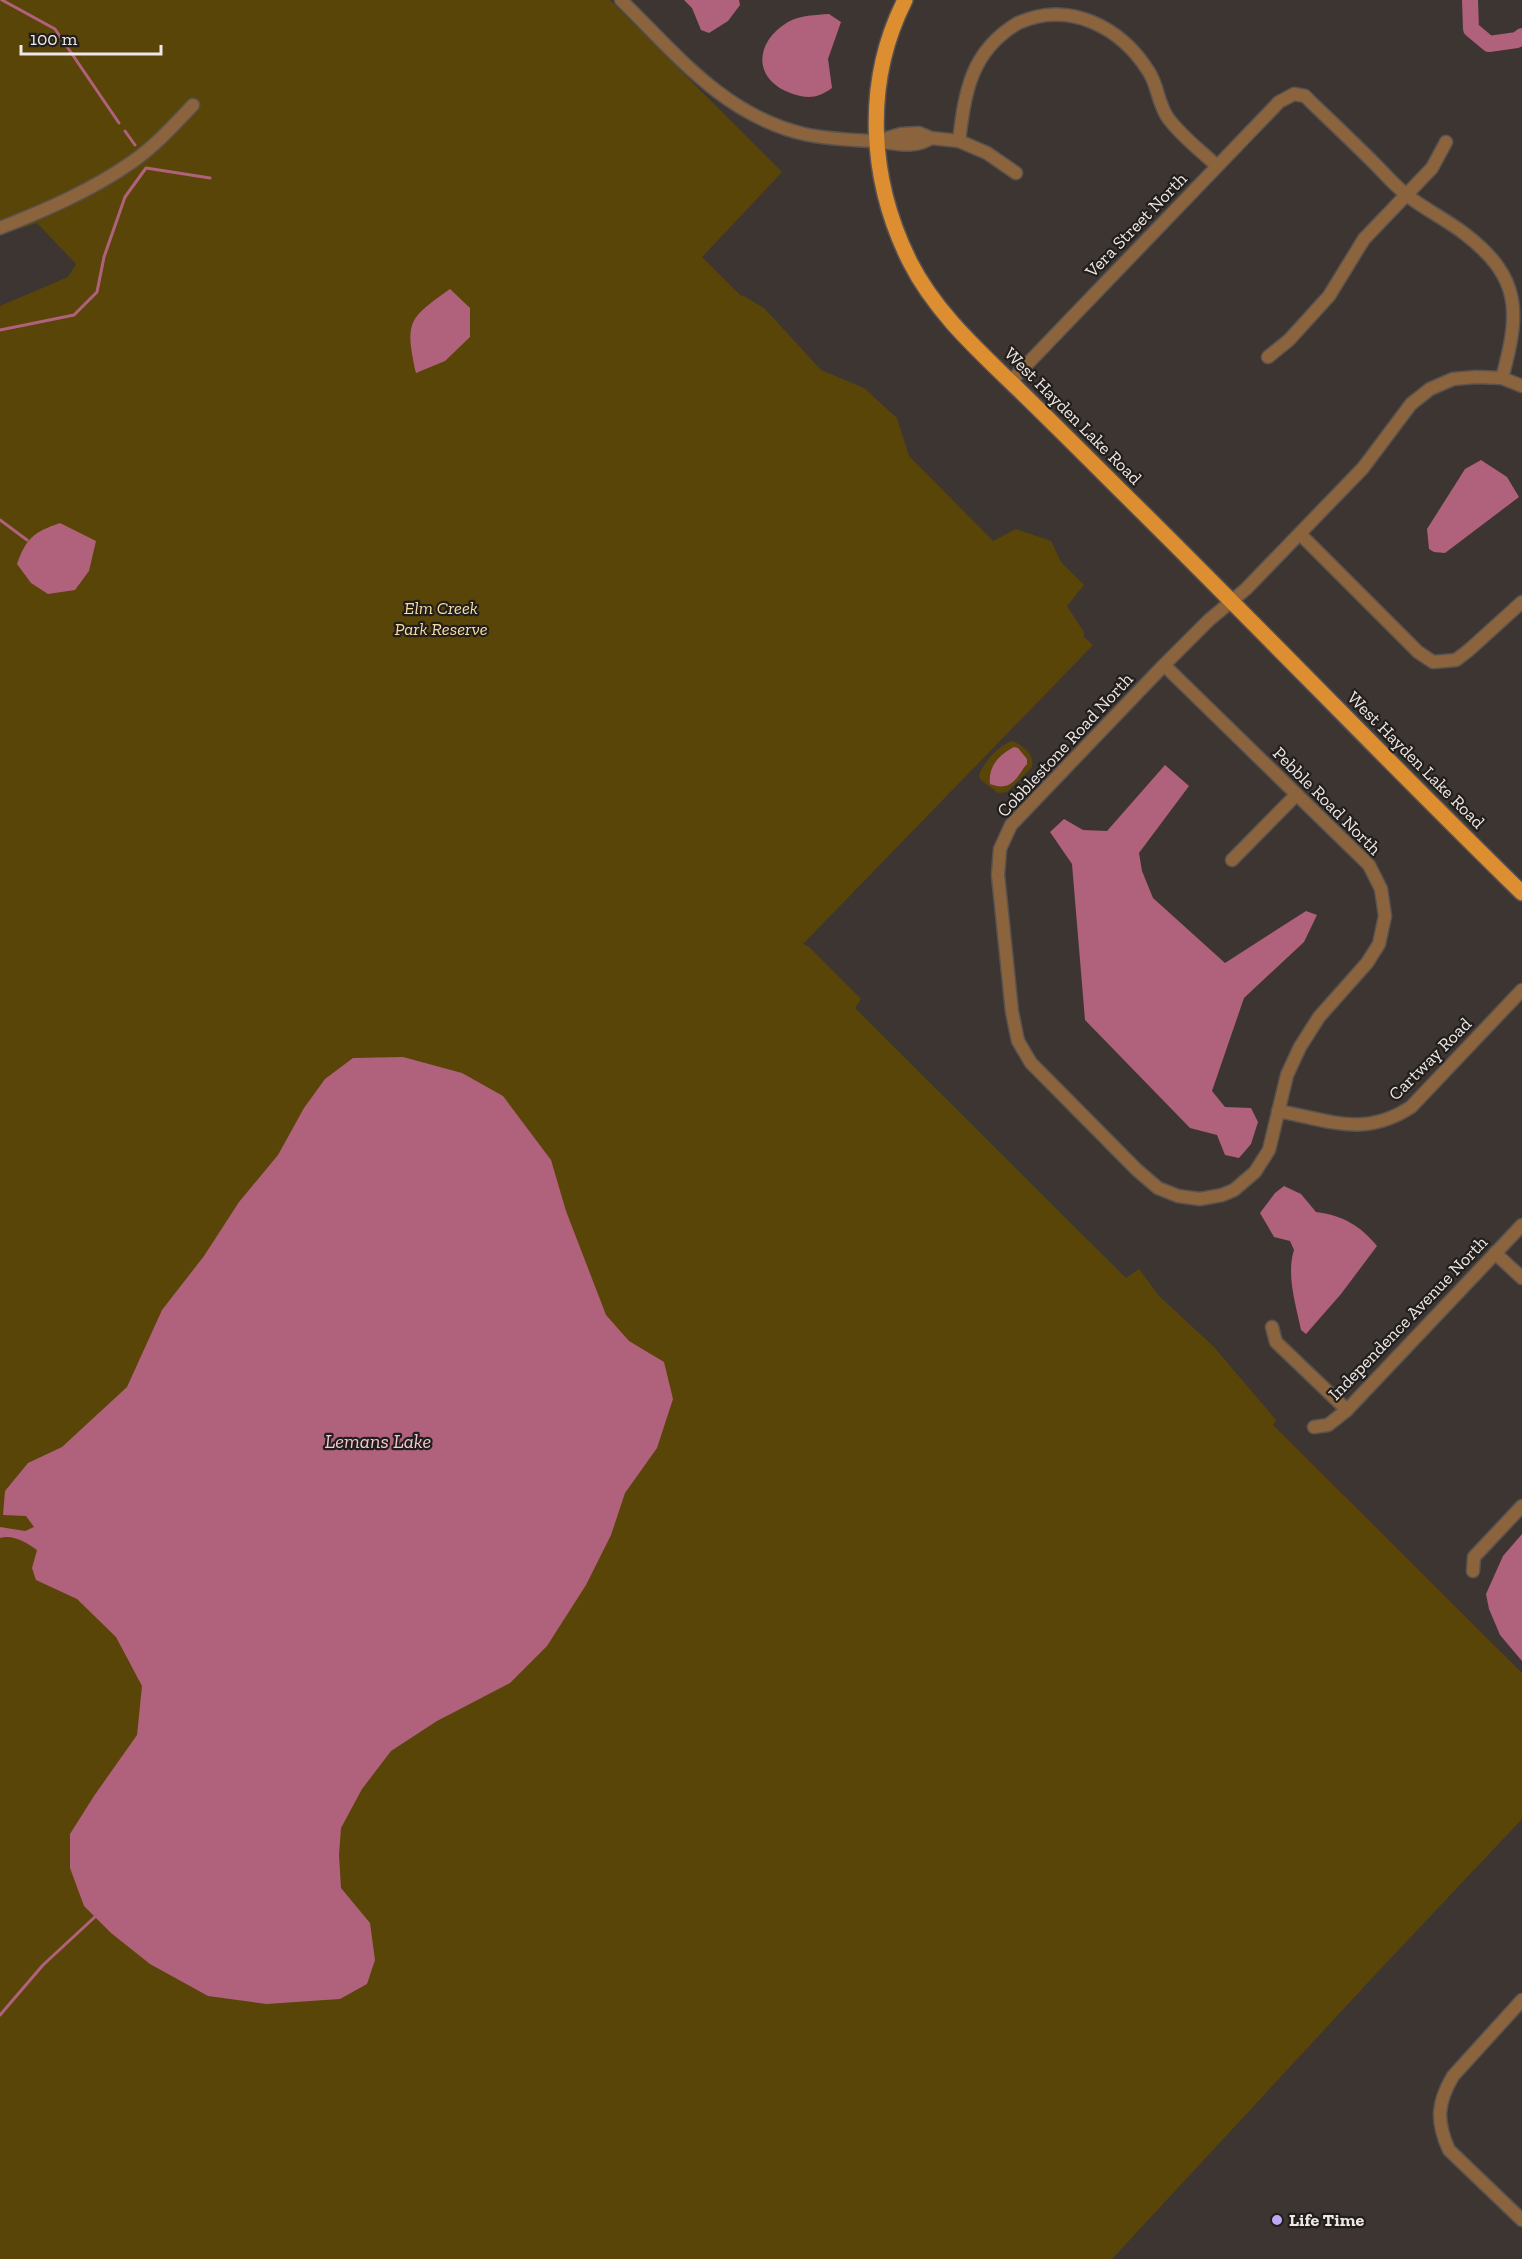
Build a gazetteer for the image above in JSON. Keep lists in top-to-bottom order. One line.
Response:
{"streets":{"main road":["West Hayden Lake Road"],"street":["Vera Street North","Cobblestone Road North","Pebble Road North","Cartway Road","Independence Avenue North"]},"crossings":[["Vera Street North","West Hayden Lake Road"],["West Hayden Lake Road","Cobblestone Road North"],["Cobblestone Road North","Pebble Road North"],["Cobblestone Road North","Cartway Road"],["Pebble Road North","Cartway Road"]],"water":["Lemans Lake"],"parks":["Elm Creek Park Reserve"],"places":["Life Time"],"scale_bar":"100 m"}
